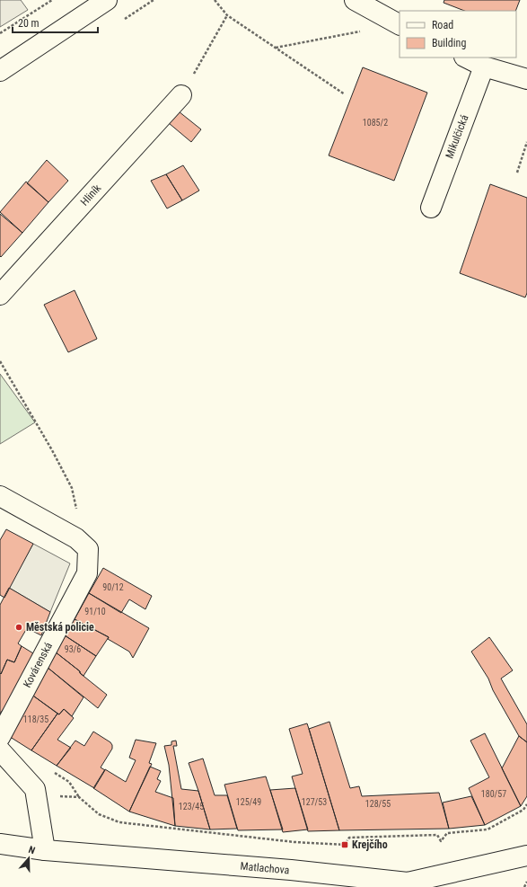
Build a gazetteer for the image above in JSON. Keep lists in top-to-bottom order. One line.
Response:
{"streets":{"street":["Mikulčická","Hliník","Kovárenská","Matlachova"]},"places":{"other":["Městská policie"],"transit":["Krejčího"]},"house_numbers":["1085/2","90/12","91/10","93/6","118/35","180/57","125/49","127/53","128/55","123/45"],"legend":["Road","Building"],"scale_bar":"20 m","north":"top"}
